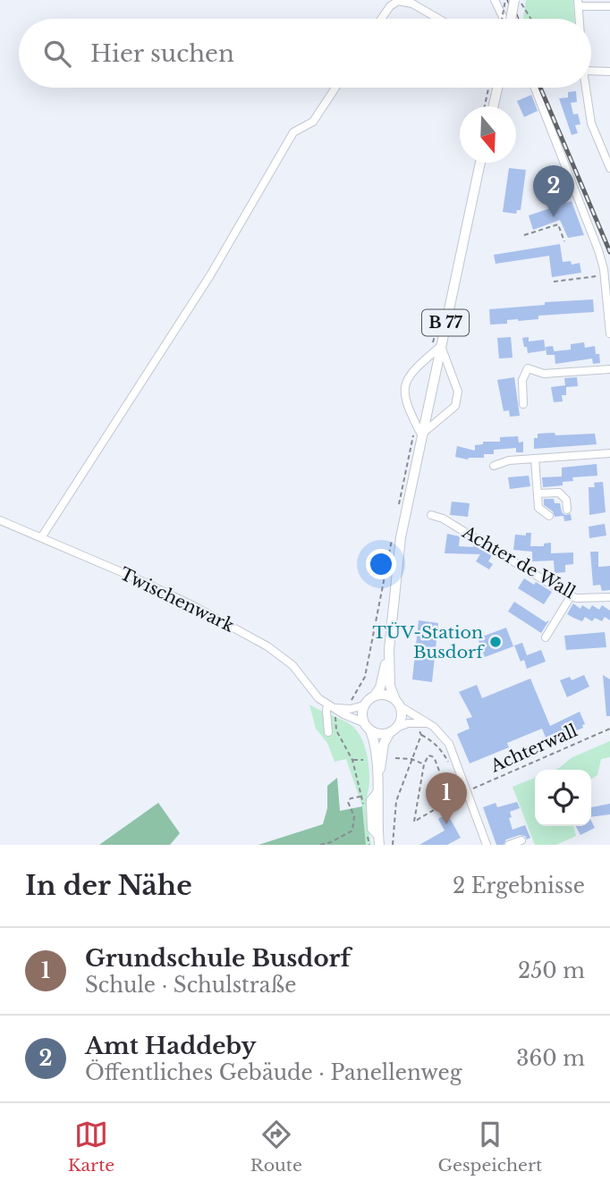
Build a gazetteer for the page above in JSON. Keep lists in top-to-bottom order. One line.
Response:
{"streets":{"main road":["B 77"],"street":["Achter de Wall","Twischenwark"],"path":["Achterwall"]},"crossings":[["B 77","Twischenwark"]],"places":["TÜV-Station Busdorf"],"north":"bottom","page":{"search":"Hier suchen","pins":["2","1"],"heading":["In der Nähe","2 Ergebnisse"],"list":[{"mark":"1","name":"Grundschule Busdorf","note":"Schule · Schulstraße","value":"250 m"},{"mark":"2","name":"Amt Haddeby","note":"Öffentliches Gebäude · Panellenweg","value":"360 m"}],"nav":["Karte","Route","Gespeichert"]}}
